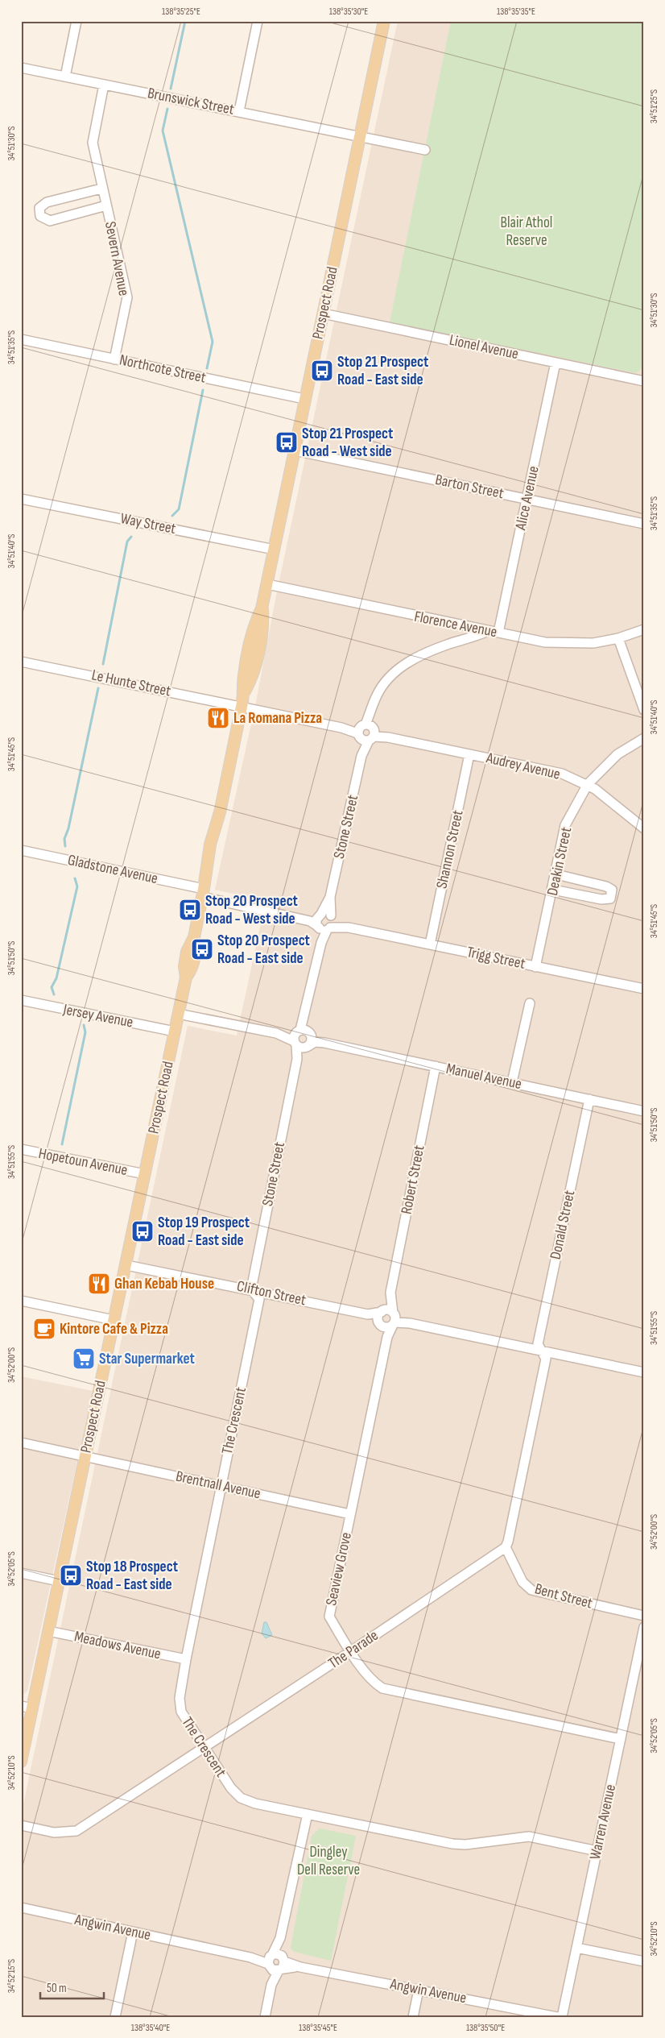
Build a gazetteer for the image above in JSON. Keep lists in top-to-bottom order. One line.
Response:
{"streets":{"main road":["Prospect Road"],"street":["Brunswick Street","Severn Avenue","Lionel Avenue","Northcote Street","Barton Street","Alice Avenue","Way Street","Florence Avenue","Le Hunte Street","Audrey Avenue","Stone Street","Shannon Street","Deakin Street","Gladstone Avenue","Trigg Street","Jersey Avenue","Manuel Avenue","Hopetoun Avenue","Robert Street","Donald Street","Clifton Street","The Crescent","Brentnall Avenue","Seaview Grove","Bent Street","Meadows Avenue","The Parade","Warren Avenue","Angwin Avenue"]},"crossings":[["Brunswick Street","Severn Avenue"],["Brunswick Street","Prospect Road"],["Severn Avenue","Northcote Street"],["Prospect Road","Lionel Avenue"],["Prospect Road","Northcote Street"],["Prospect Road","Barton Street"],["Prospect Road","Way Street"],["Prospect Road","Florence Avenue"],["Prospect Road","Le Hunte Street"],["Prospect Road","Audrey Avenue"],["Prospect Road","Gladstone Avenue"],["Prospect Road","Trigg Street"],["Prospect Road","Jersey Avenue"],["Prospect Road","Manuel Avenue"],["Prospect Road","Hopetoun Avenue"],["Prospect Road","Clifton Street"],["Prospect Road","Brentnall Avenue"],["Prospect Road","Meadows Avenue"],["Lionel Avenue","Alice Avenue"],["Barton Street","Alice Avenue"],["Alice Avenue","Florence Avenue"],["Florence Avenue","Stone Street"],["Le Hunte Street","Audrey Avenue"],["Audrey Avenue","Stone Street"],["Audrey Avenue","Shannon Street"],["Audrey Avenue","Deakin Street"],["Stone Street","Trigg Street"],["Stone Street","Manuel Avenue"],["Stone Street","Clifton Street"],["Stone Street","The Crescent"],["Shannon Street","Trigg Street"],["Deakin Street","Trigg Street"],["Gladstone Avenue","Trigg Street"],["Manuel Avenue","Robert Street"],["Manuel Avenue","Donald Street"],["Robert Street","Clifton Street"],["Robert Street","Seaview Grove"],["Clifton Street","The Crescent"],["Clifton Street","Seaview Grove"],["The Crescent","Brentnall Avenue"],["The Crescent","Meadows Avenue"],["The Crescent","The Parade"],["The Crescent","Warren Avenue"],["Brentnall Avenue","Seaview Grove"],["Seaview Grove","The Parade"],["Seaview Grove","Warren Avenue"],["Bent Street","The Parade"]],"parks":["Blair Athol Reserve","Dingley Dell Reserve"],"places":{"bus stop":["Stop 21 Prospect Road - East side","Stop 21 Prospect Road - West side","Stop 20 Prospect Road - West side","Stop 20 Prospect Road - East side","Stop 19 Prospect Road - East side","Stop 18 Prospect Road - East side"],"restaurant":["La Romana Pizza","Ghan Kebab House"],"cafe":["Kintore Cafe & Pizza"],"supermarket":["Star Supermarket"]},"scale_bar":"50 m","coordinates":["138°35'25\"E","138°35'30\"E","138°35'35\"E","34°51'25\"S","34°51'30\"S","34°51'35\"S","34°51'40\"S","34°51'45\"S","34°51'50\"S","34°51'55\"S","34°52'00\"S","34°52'05\"S","34°52'10\"S","34°52'15\"S","138°35'40\"E","138°35'45\"E","138°35'50\"E"]}
